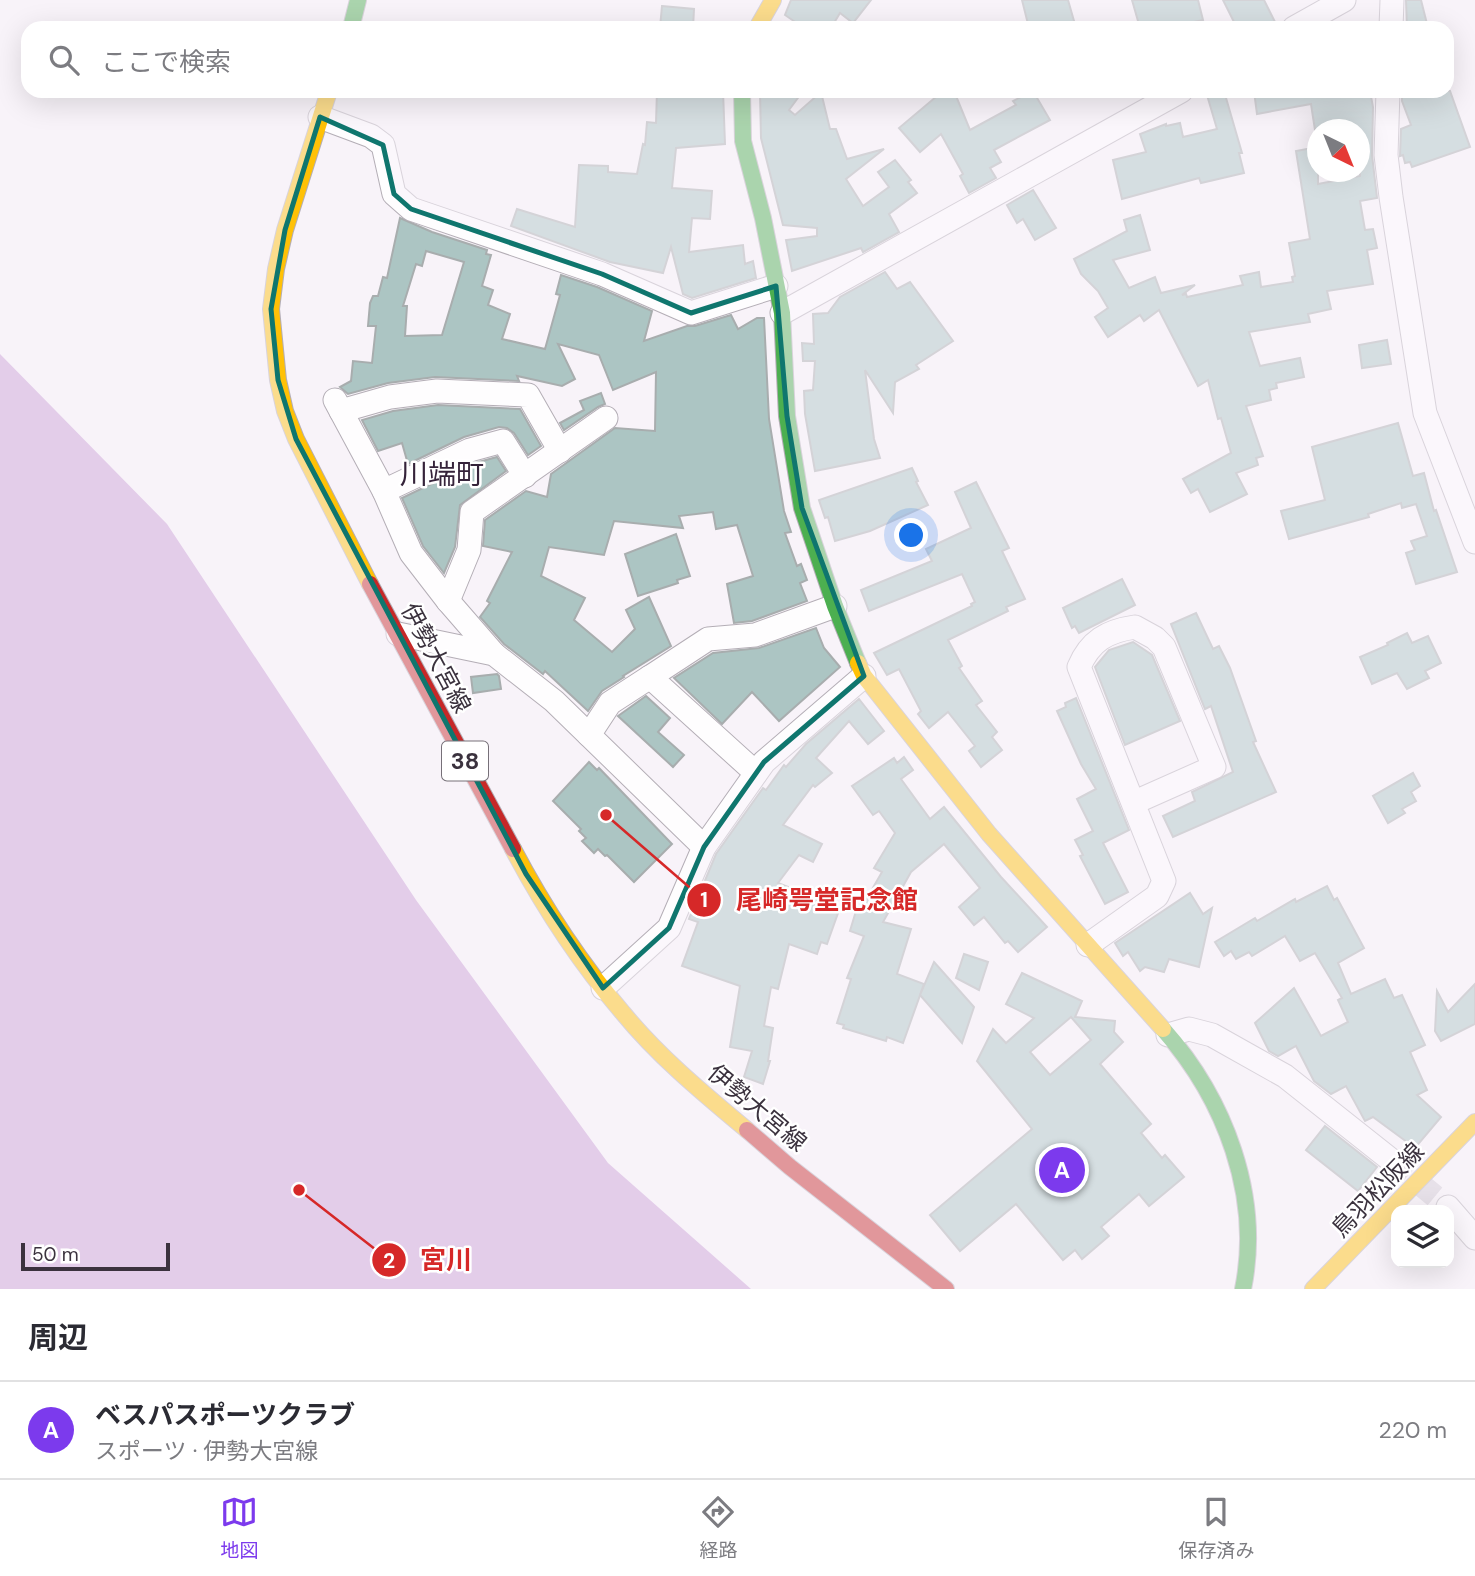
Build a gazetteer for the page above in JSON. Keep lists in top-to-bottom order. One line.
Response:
{"streets":{"main road":["伊勢大宮線","38","鳥羽松阪線"]},"districts":["川端町"],"places":["尾崎咢堂記念館","宮川"],"scale_bar":"50 m","north":"bottom right","page":{"search":"ここで検索","pins":"A","scale":"50 m","heading":"周辺","list":[{"mark":"A","name":"ベスパスポーツクラブ","note":"スポーツ · 伊勢大宮線","value":"220 m"}],"nav":["地図","経路","保存済み"]}}
